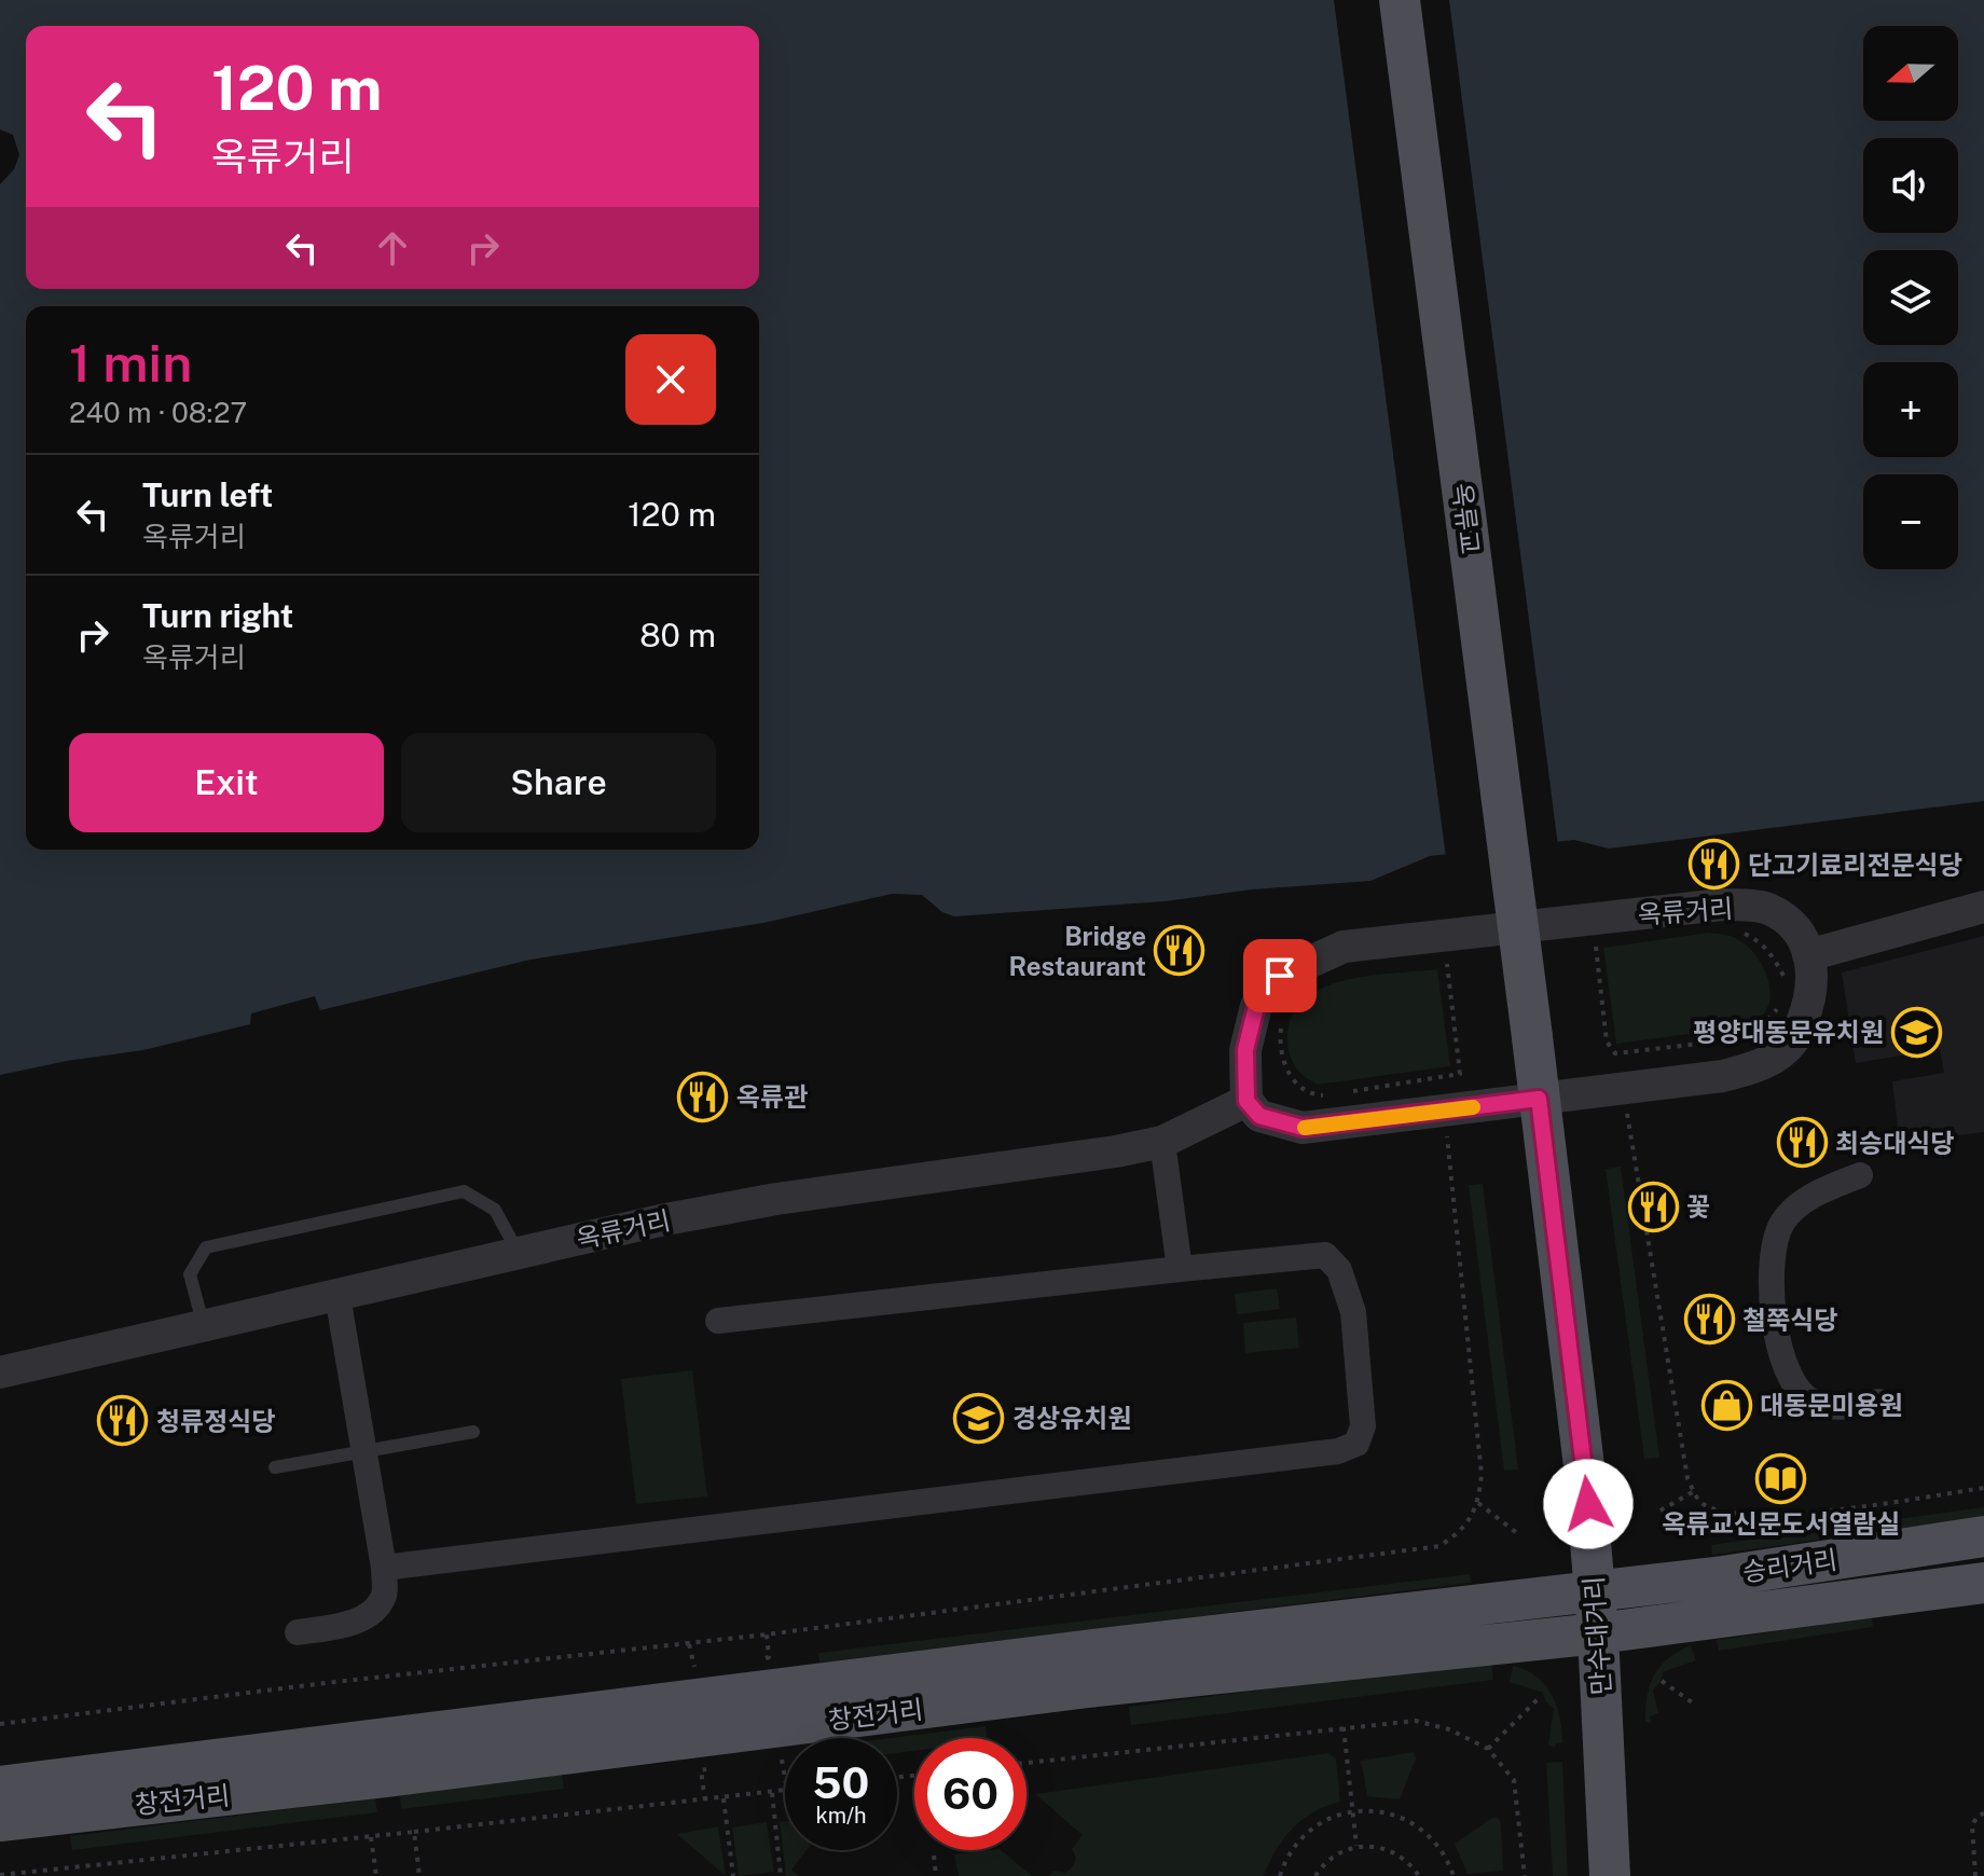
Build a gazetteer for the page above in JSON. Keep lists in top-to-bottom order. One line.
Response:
{"streets":{"main road":["옥류교","승리거리","만수대거리","창전거리"],"street":["옥류거리"]},"crossings":[["옥류교","만수대거리"],["옥류거리","만수대거리"],["승리거리","만수대거리"],["승리거리","창전거리"],["만수대거리","창전거리"]],"places":{"restaurant":["단고기료리전문식당","Bridge Restaurant","옥류관","최승대식당","꽃","철쭉식당","청류정식당"],"school or university":["평양대동문유치원","경상유치원"],"shop":["대동문미용원"],"library":["옥류교신문도서열람실"]},"north":"left","page":{"map_buttons":["+","−"],"turn":["120 m","옥류거리"],"heading":["1 min","240 m · 08:27"],"list":[{"name":"Turn left","note":"옥류거리","value":"120 m"},{"name":"Turn right","note":"옥류거리","value":"80 m"}],"buttons":["Exit","Share"],"speed":"50 km/h","limit":"60"}}
